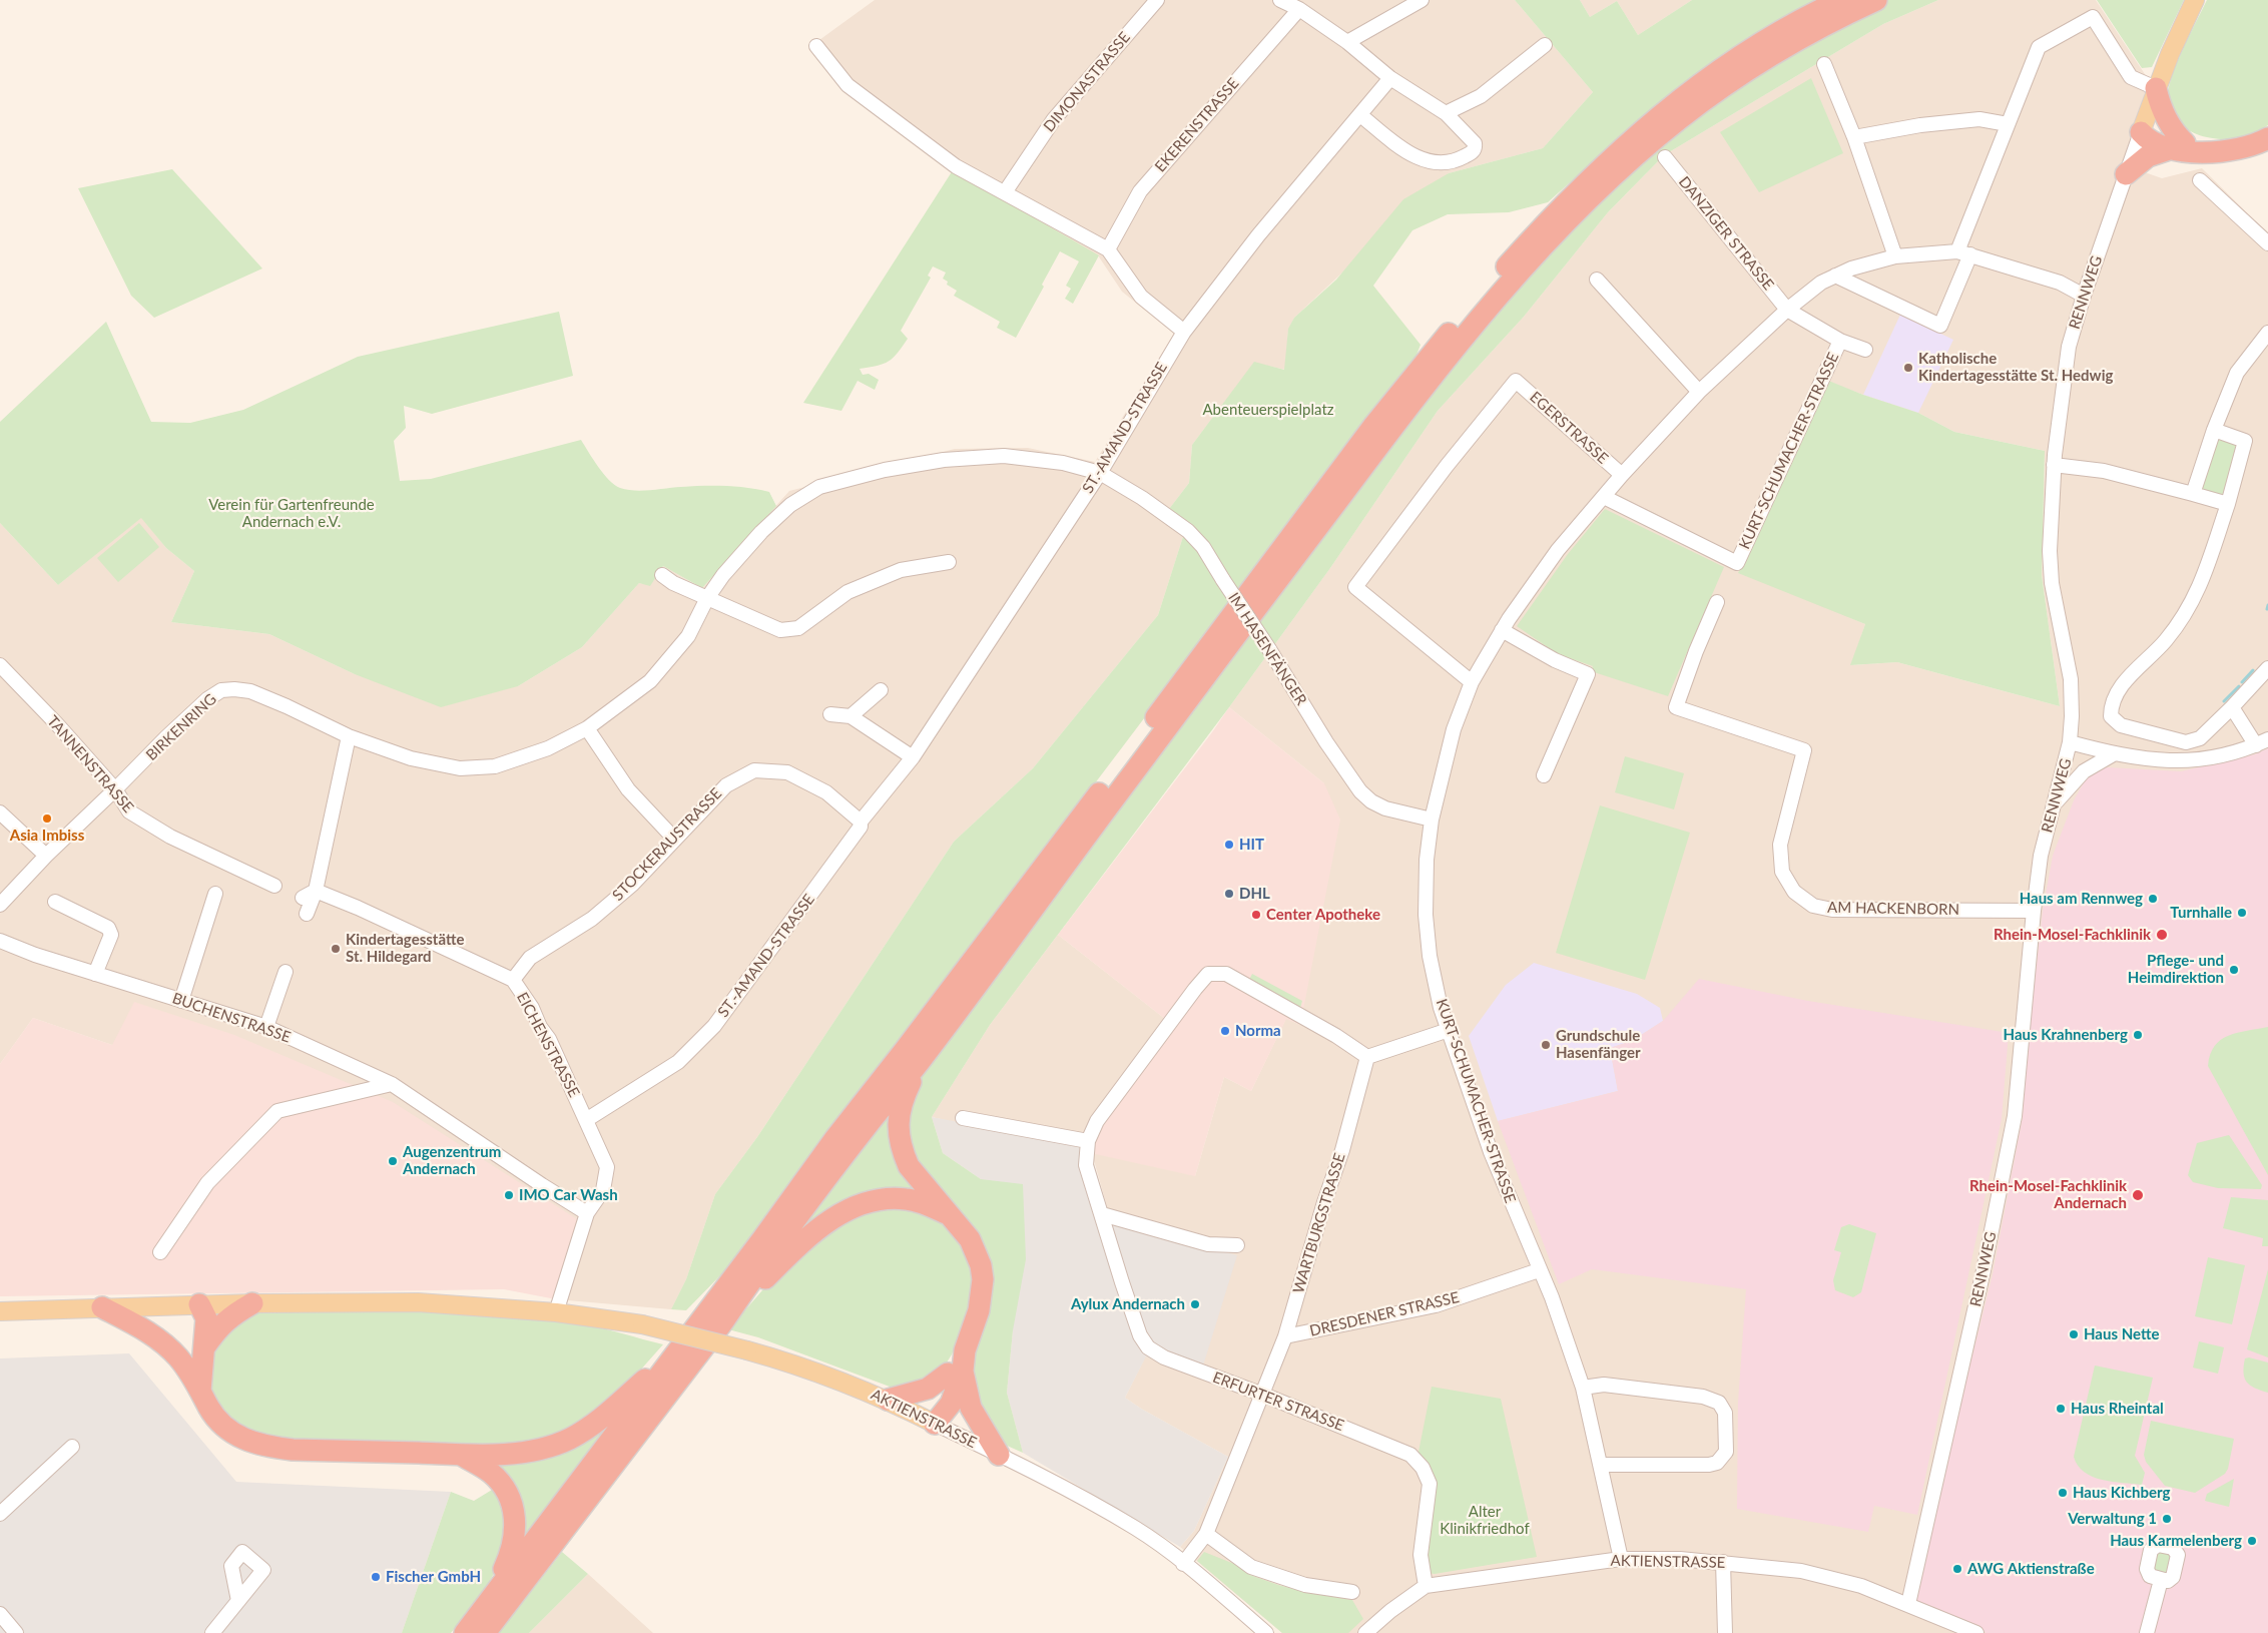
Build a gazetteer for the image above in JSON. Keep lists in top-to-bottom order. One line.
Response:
{"streets":{"main road":["RENNWEG","AKTIENSTRASSE"],"street":["DIMONASTRASSE","EKERENSTRASSE","DANZIGER STRASSE","ST.-AMAND-STRASSE","EGERSTRASSE","KURT-SCHUMACHER-STRASSE","IM HASENFÄNGER","BIRKENRING","TANNENSTRASSE","STOCKERAUSTRASSE","AM HACKENBORN","BUCHENSTRASSE","EICHENSTRASSE","WARTBURGSTRASSE","DRESDENER STRASSE","ERFURTER STRASSE"]},"crossings":[["DANZIGER STRASSE","KURT-SCHUMACHER-STRASSE"],["RENNWEG","KURT-SCHUMACHER-STRASSE"],["RENNWEG","AM HACKENBORN"],["RENNWEG","AKTIENSTRASSE"],["ST.-AMAND-STRASSE","IM HASENFÄNGER"],["ST.-AMAND-STRASSE","STOCKERAUSTRASSE"],["ST.-AMAND-STRASSE","EICHENSTRASSE"],["EGERSTRASSE","KURT-SCHUMACHER-STRASSE"],["KURT-SCHUMACHER-STRASSE","IM HASENFÄNGER"],["KURT-SCHUMACHER-STRASSE","DRESDENER STRASSE"],["KURT-SCHUMACHER-STRASSE","AKTIENSTRASSE"],["IM HASENFÄNGER","BIRKENRING"],["BIRKENRING","TANNENSTRASSE"],["STOCKERAUSTRASSE","EICHENSTRASSE"],["BUCHENSTRASSE","EICHENSTRASSE"],["EICHENSTRASSE","AKTIENSTRASSE"],["WARTBURGSTRASSE","DRESDENER STRASSE"],["WARTBURGSTRASSE","ERFURTER STRASSE"],["ERFURTER STRASSE","AKTIENSTRASSE"]],"parks":["Abenteuerspielplatz","Verein für Gartenfreunde Andernach e.V.","Alter Klinikfriedhof"],"places":["Katholische Kindertagesstätte St. Hedwig","Asia Imbiss","HIT","DHL","Haus am Rennweg","Turnhalle","Center Apotheke","Rhein-Mosel-Fachklinik","Kindertagesstätte St. Hildegard","Pflege- und Heimdirektion","Norma","Haus Krahnenberg","Grundschule Hasenfänger","Augenzentrum Andernach","IMO Car Wash","Rhein-Mosel-Fachklinik Andernach","Aylux Andernach","Haus Nette","Haus Rheintal","Haus Kichberg","Verwaltung 1","Haus Karmelenberg","AWG Aktienstraße","Fischer GmbH"]}
